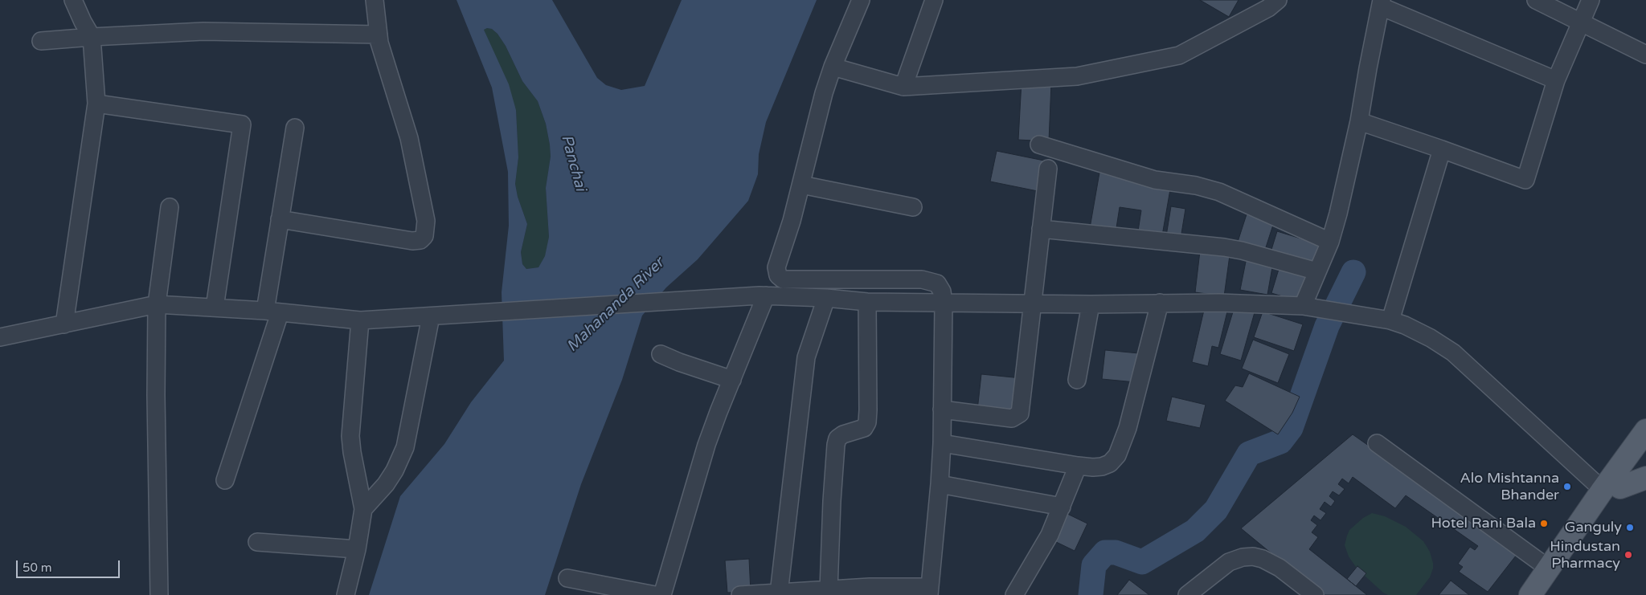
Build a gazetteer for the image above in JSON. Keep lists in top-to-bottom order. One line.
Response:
{"water":["Panchai","Mahananda River"],"places":["Alo Mishtanna Bhander","Hotel Rani Bala","Ganguly","Hindustan Pharmacy"],"scale_bar":"50 m"}
